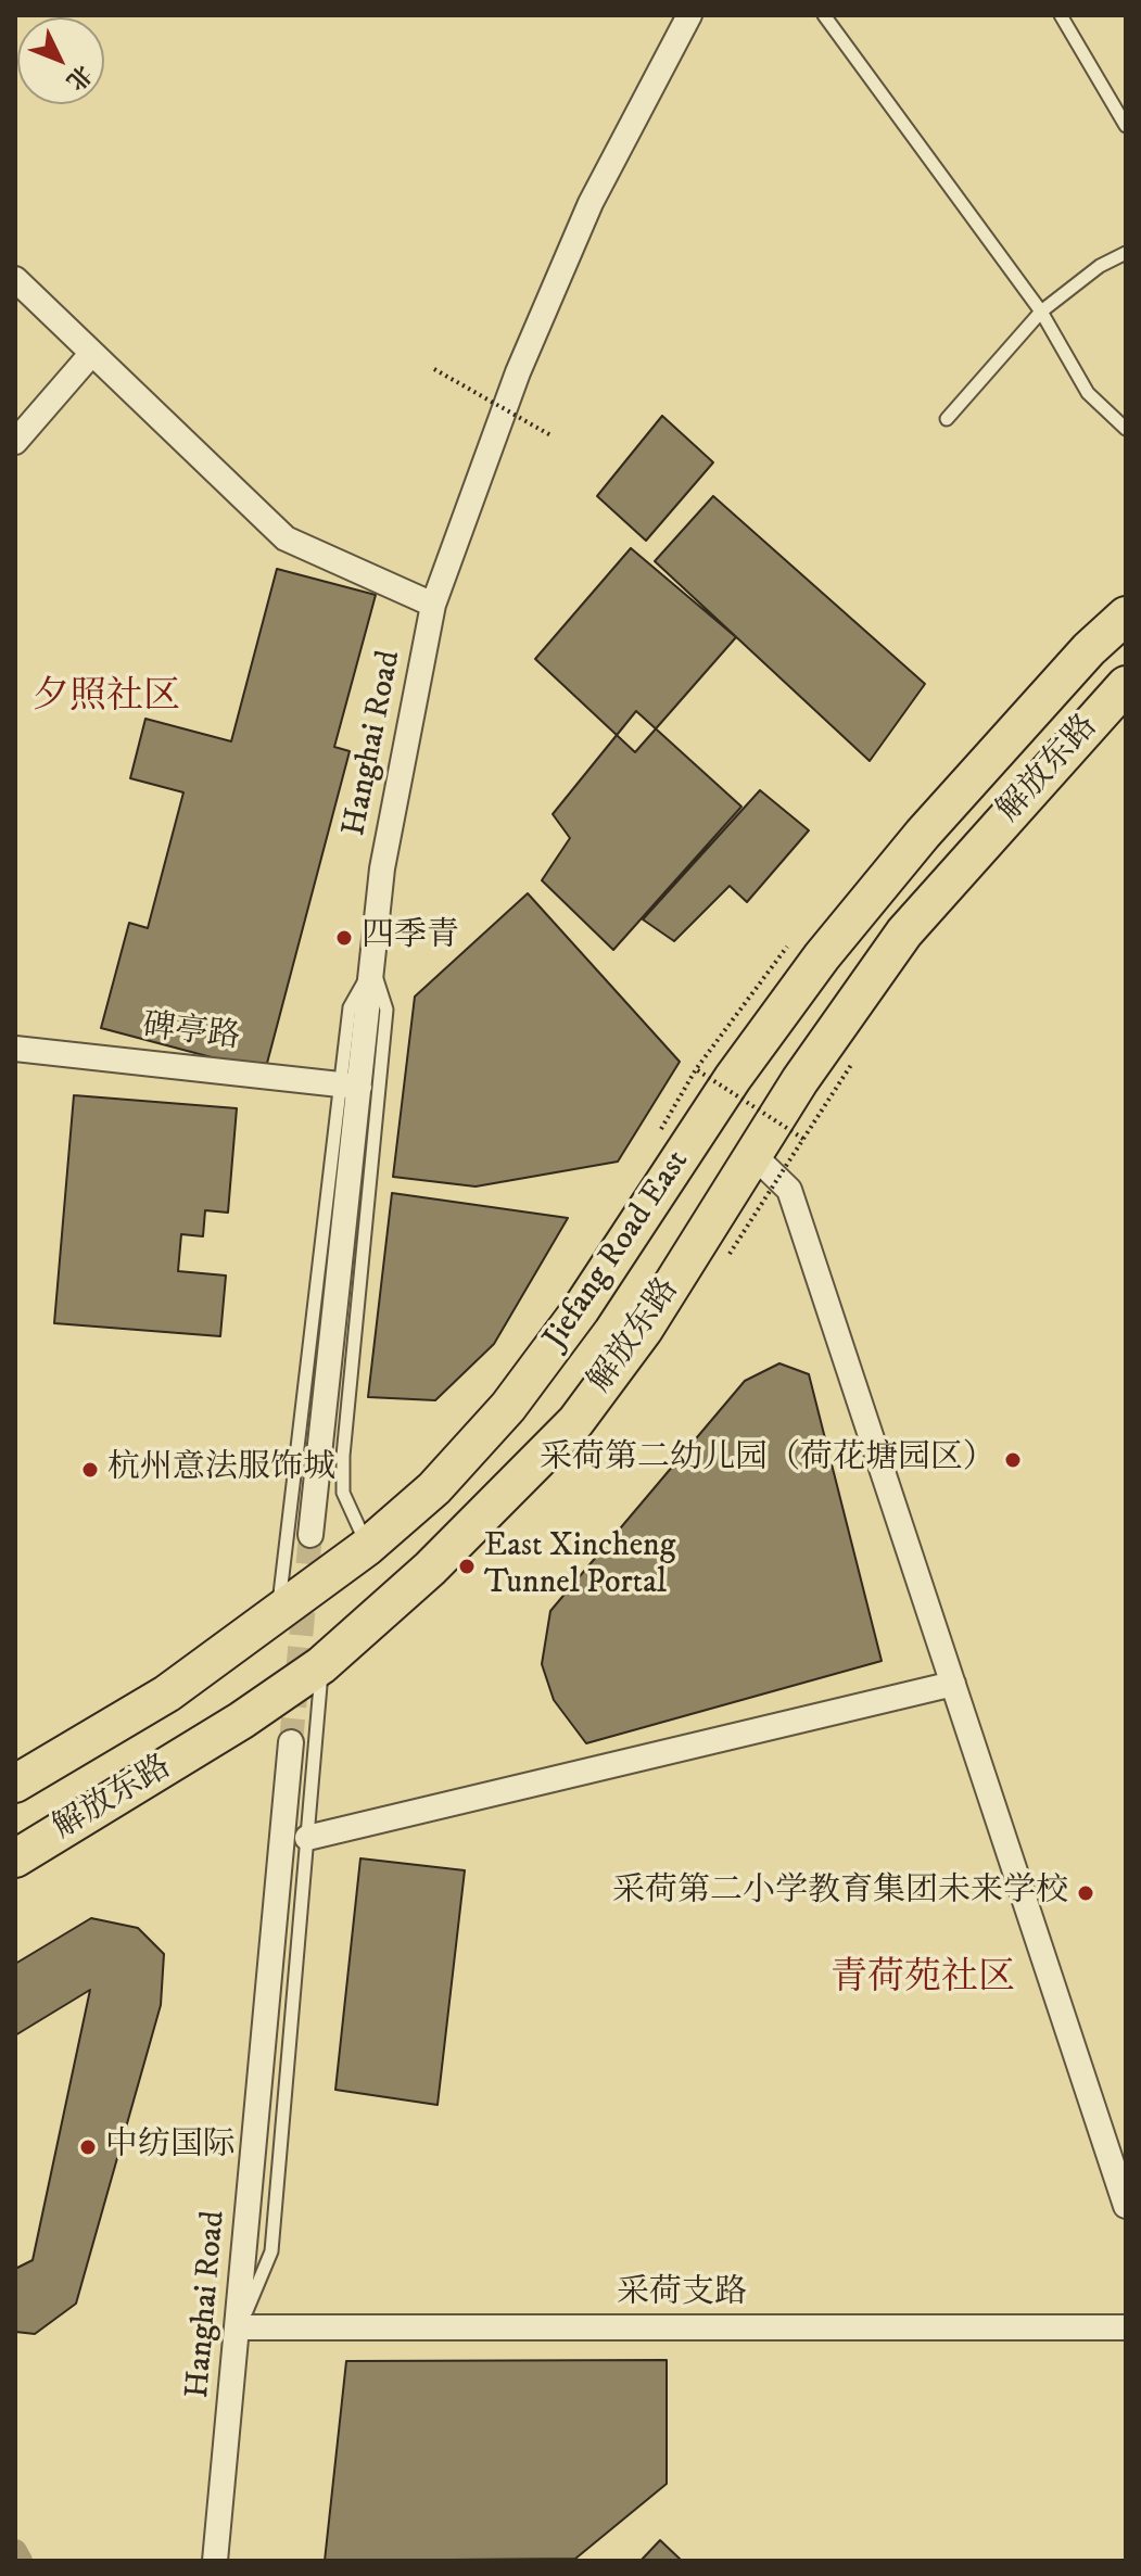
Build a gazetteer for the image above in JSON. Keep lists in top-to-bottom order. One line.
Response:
{"streets":{"main road":["解放东路","Jiefang Road East"],"street":["Hanghai Road","碑亭路","采荷支路"]},"crossings":[["Hanghai Road","碑亭路"],["Hanghai Road","采荷支路"]],"districts":["夕照社区","青荷苑社区"],"places":["四季青","采荷第二幼儿园（荷花塘园区）","杭州意法服饰城","East Xincheng Tunnel Portal","采荷第二小学教育集团未来学校","中纺国际"],"north":"bottom right"}
